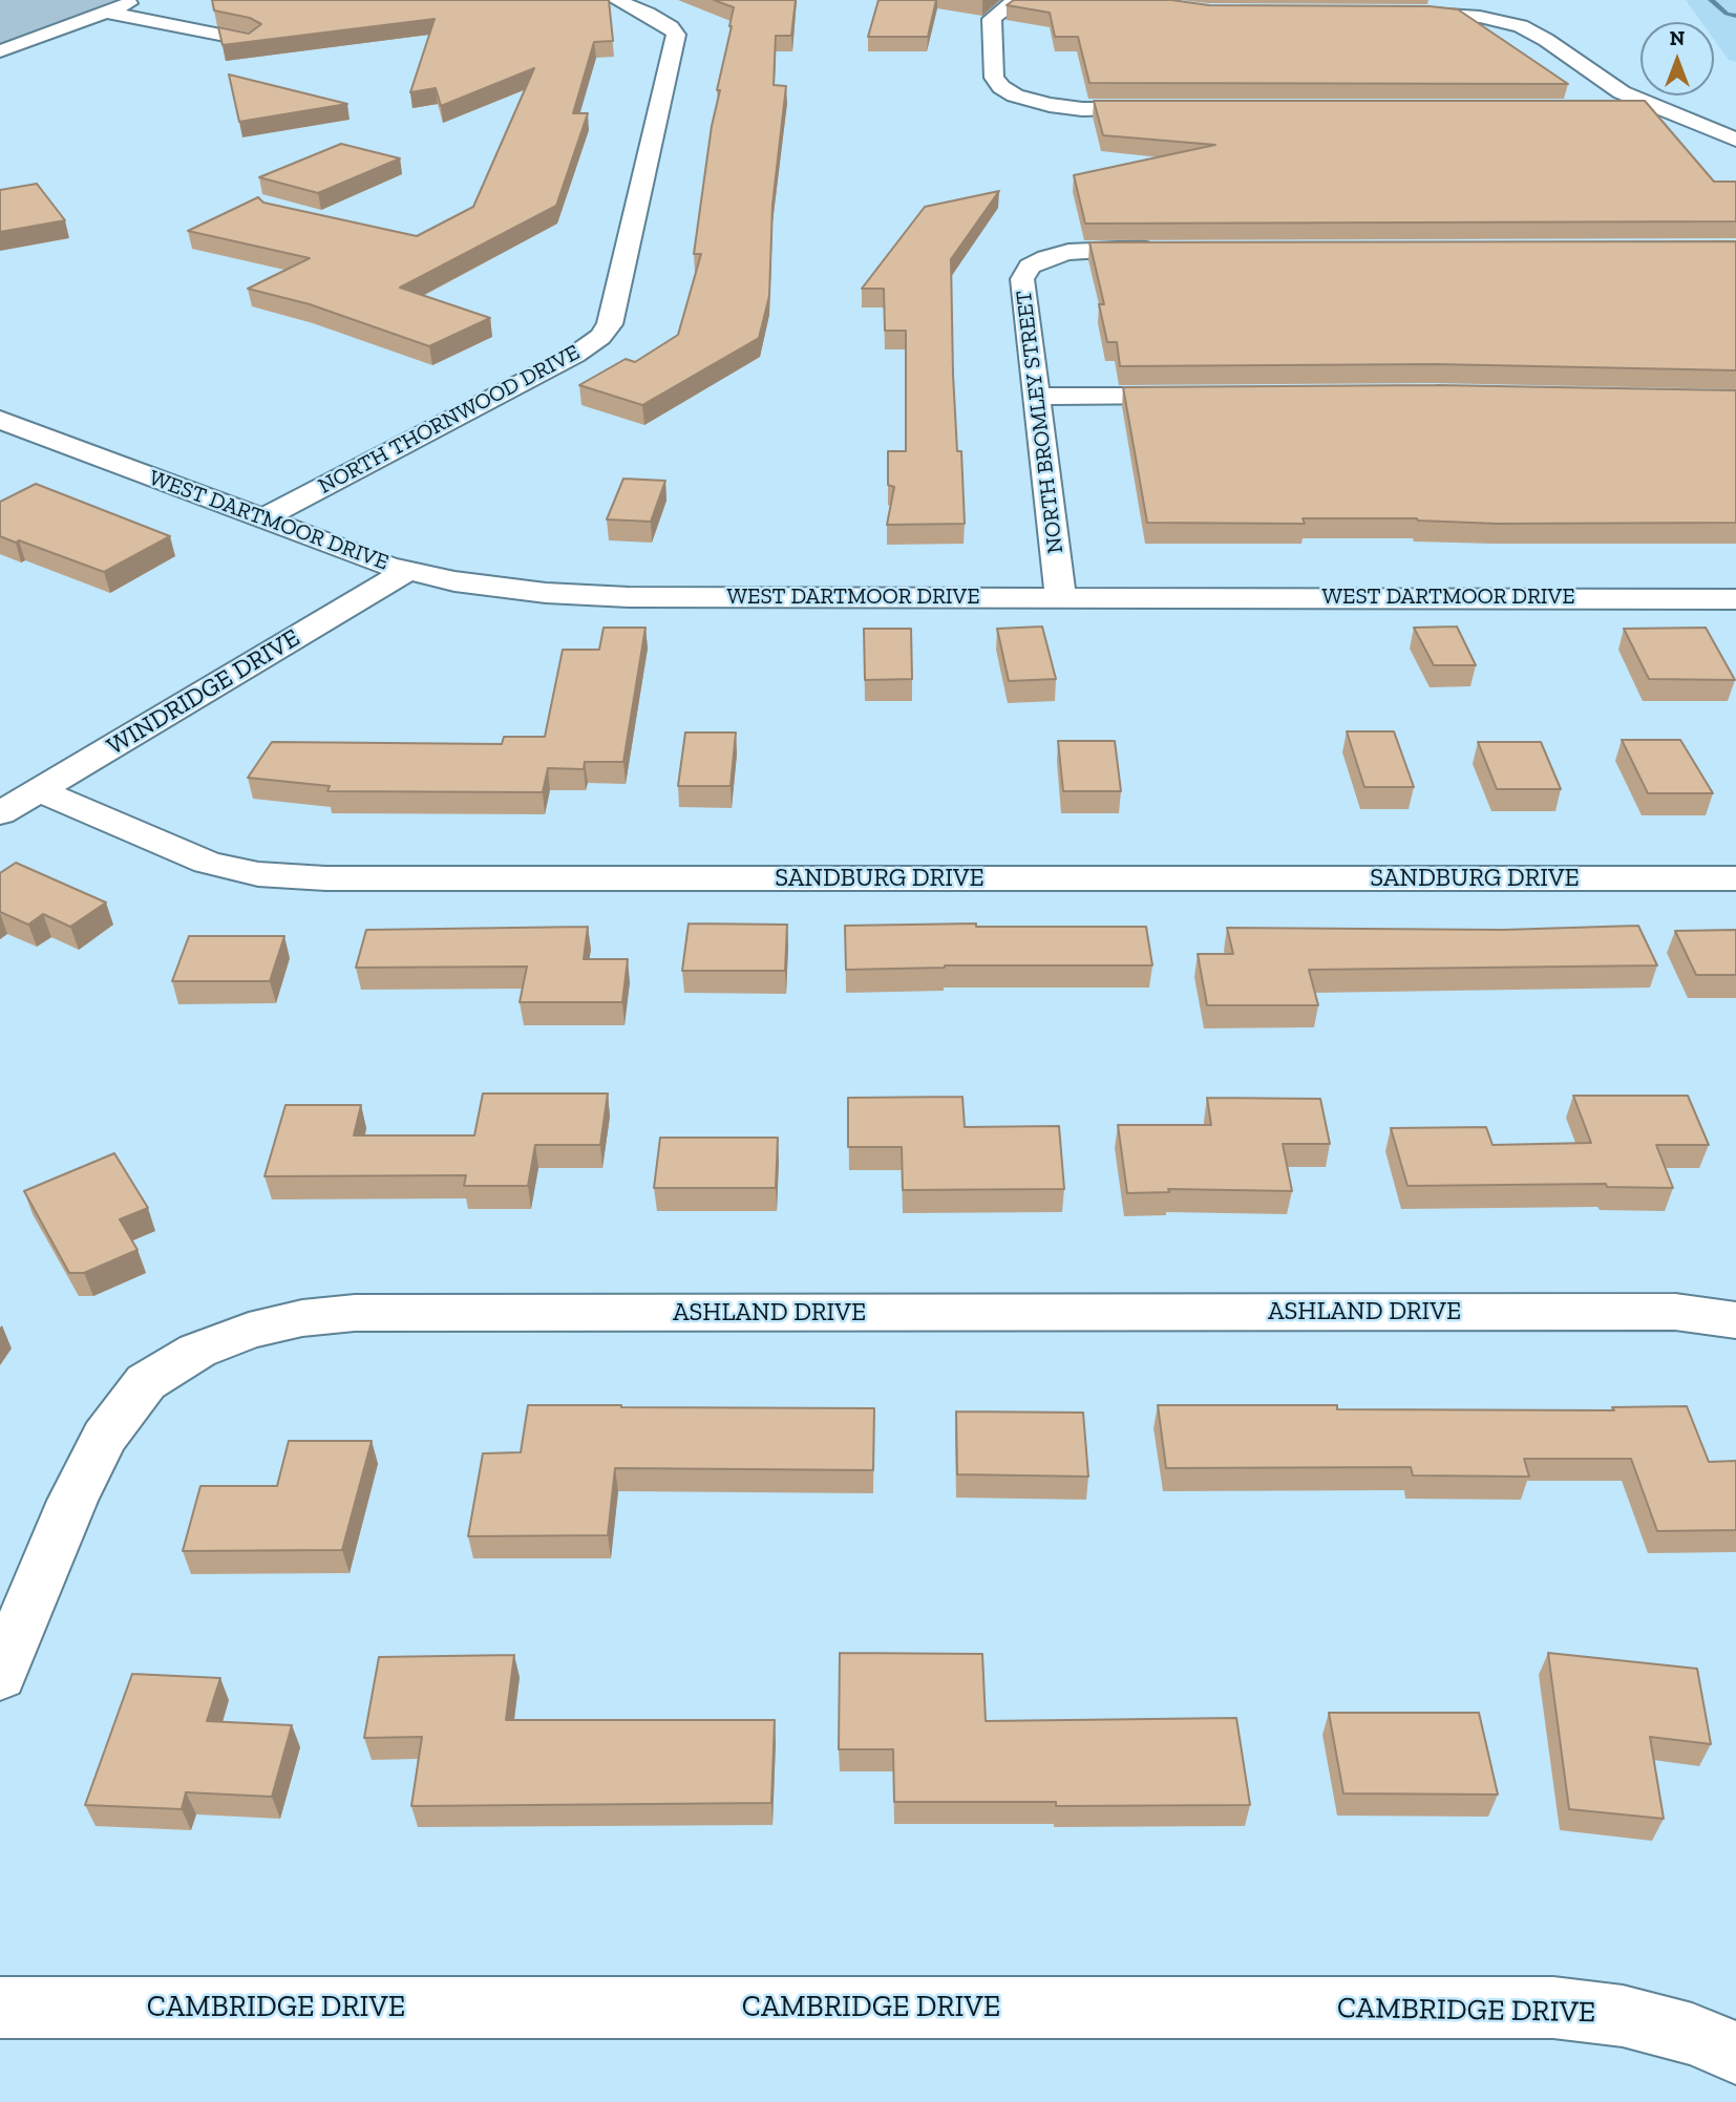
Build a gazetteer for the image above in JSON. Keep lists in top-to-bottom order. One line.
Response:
{"streets":{"street":["NORTH THORNWOOD DRIVE","NORTH BROMLEY STREET","WEST DARTMOOR DRIVE","WINDRIDGE DRIVE","SANDBURG DRIVE","ASHLAND DRIVE","CAMBRIDGE DRIVE"]},"crossings":[["NORTH THORNWOOD DRIVE","WEST DARTMOOR DRIVE"],["NORTH BROMLEY STREET","WEST DARTMOOR DRIVE"],["WEST DARTMOOR DRIVE","WINDRIDGE DRIVE"],["WINDRIDGE DRIVE","SANDBURG DRIVE"]],"north":"top"}
